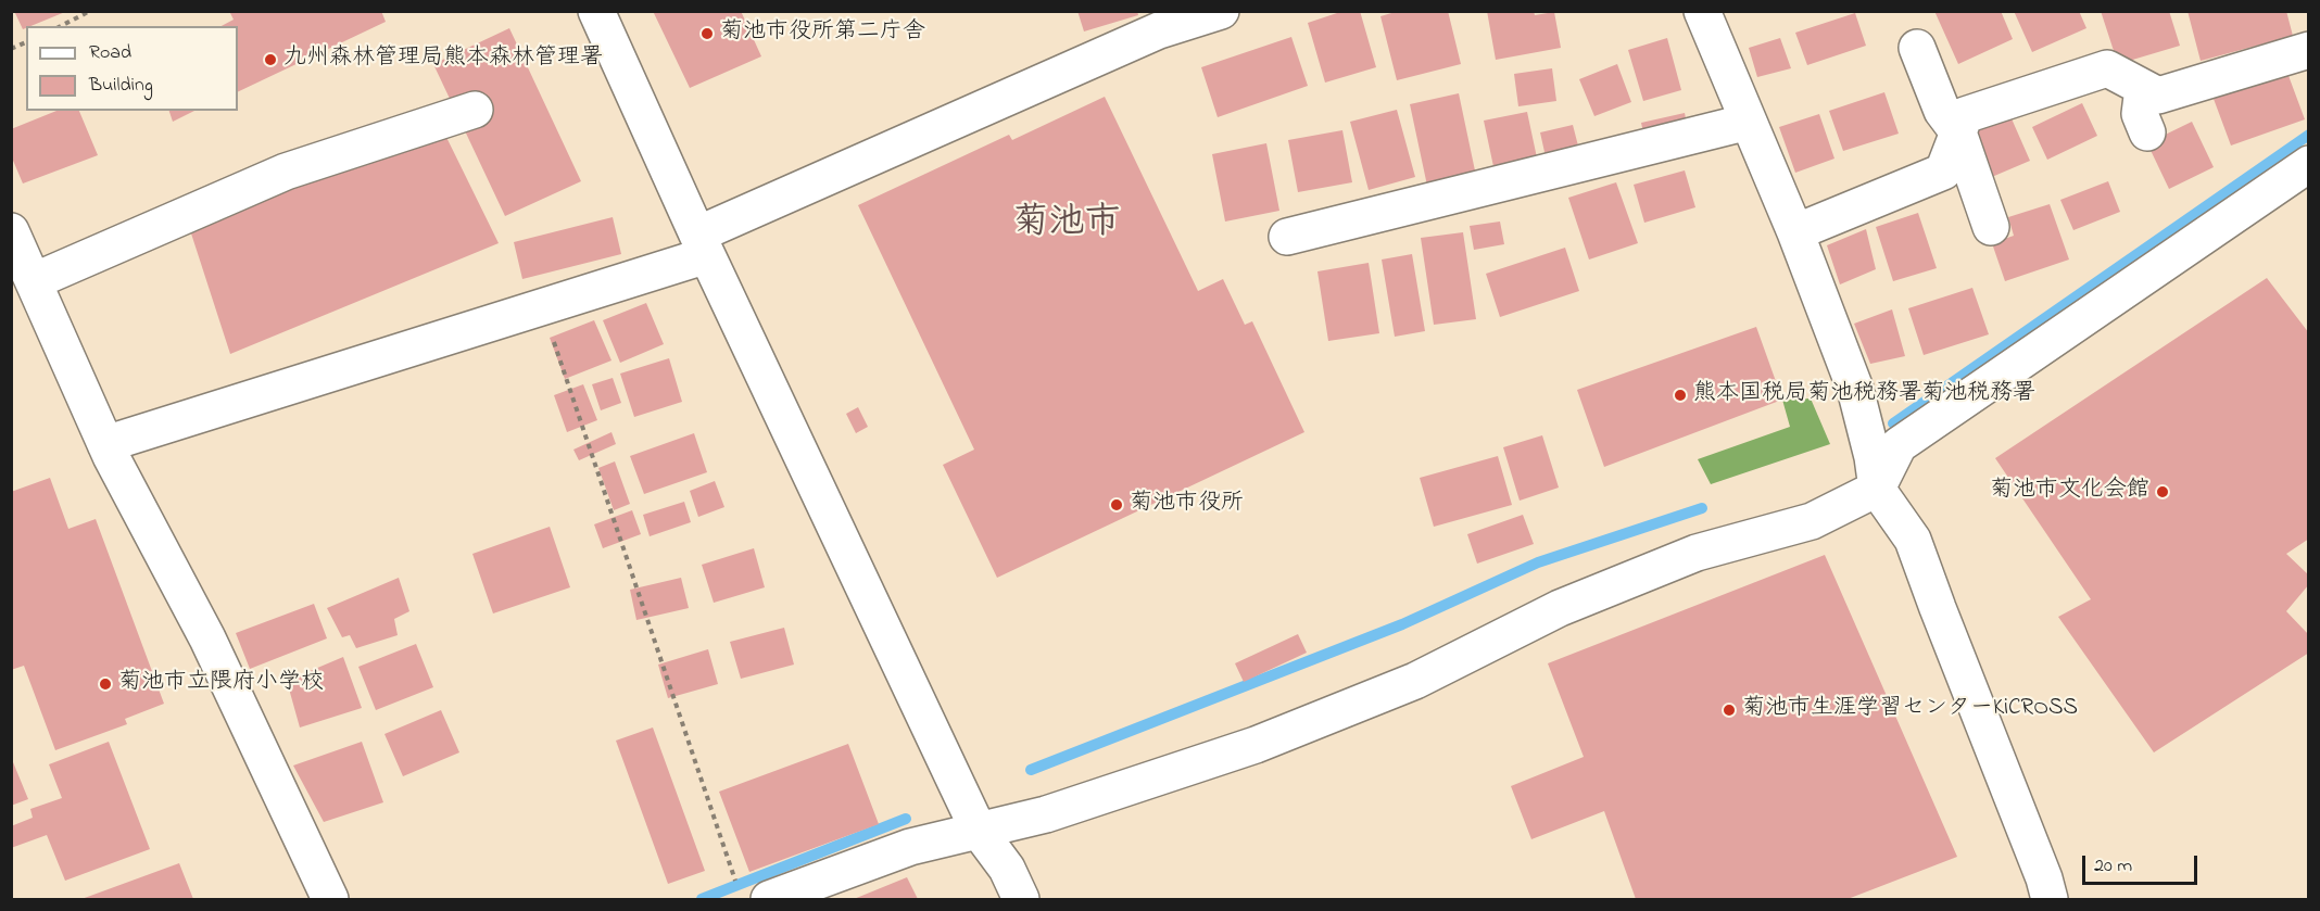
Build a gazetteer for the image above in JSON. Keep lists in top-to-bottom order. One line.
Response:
{"districts":["菊池市"],"places":["菊池市役所第二庁舎","九州森林管理局熊本森林管理署","熊本国税局菊池税務署菊池税務署","菊池市文化会館","菊池市役所","菊池市立隈府小学校","菊池市生涯学習センターKiCROSS"],"legend":["Road","Building"],"scale_bar":"20 m"}
